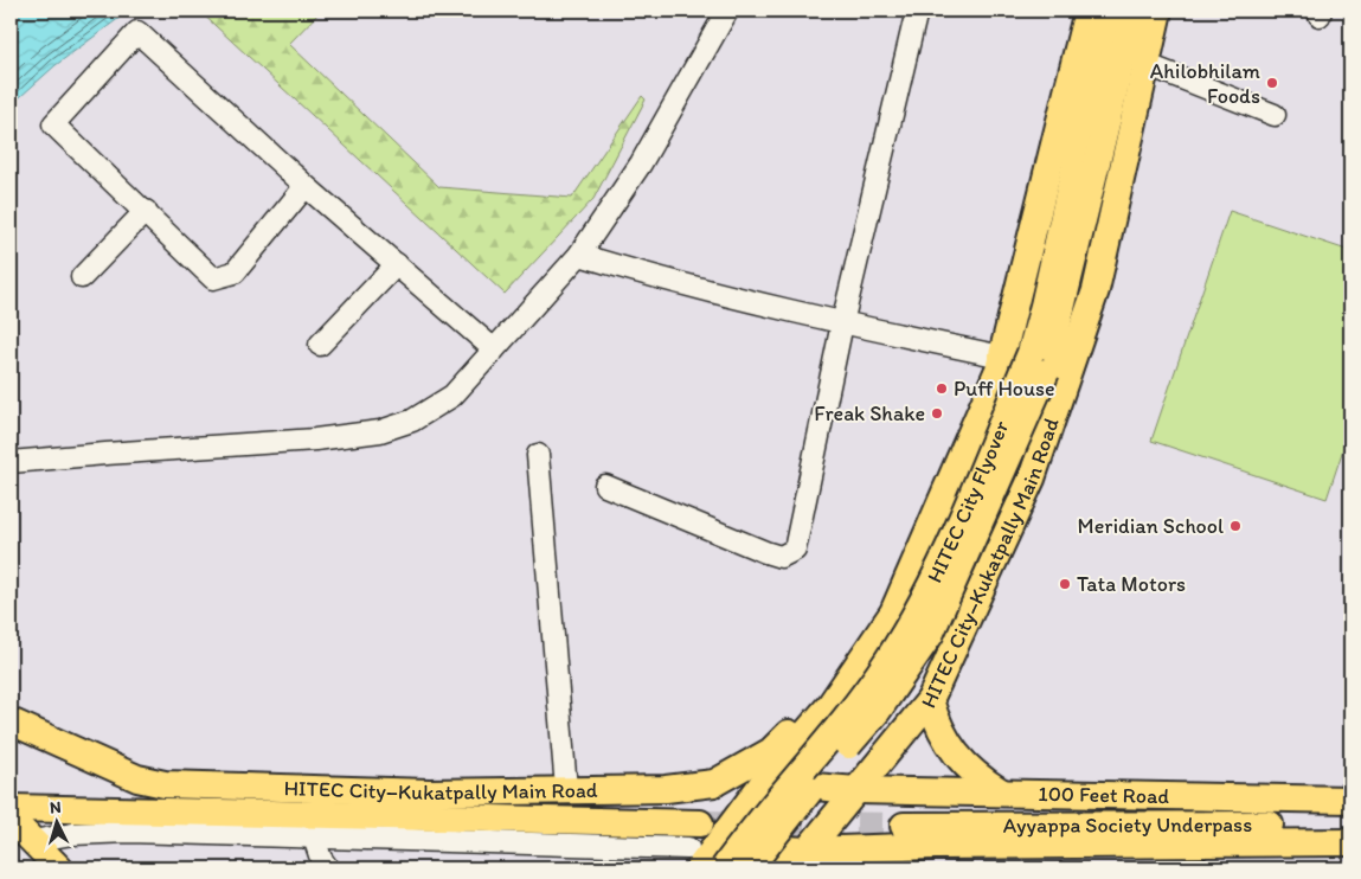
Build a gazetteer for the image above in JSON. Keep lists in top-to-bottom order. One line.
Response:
{"streets":{"main road":["HITEC City Flyover","HITEC City–Kukatpally Main Road","100 Feet Road","Ayyappa Society Underpass"]},"crossings":[["HITEC City–Kukatpally Main Road","100 Feet Road"]],"places":["Ahilobhilam Foods","Puff House","Freak Shake","Meridian School","Tata Motors"],"north":"top"}
